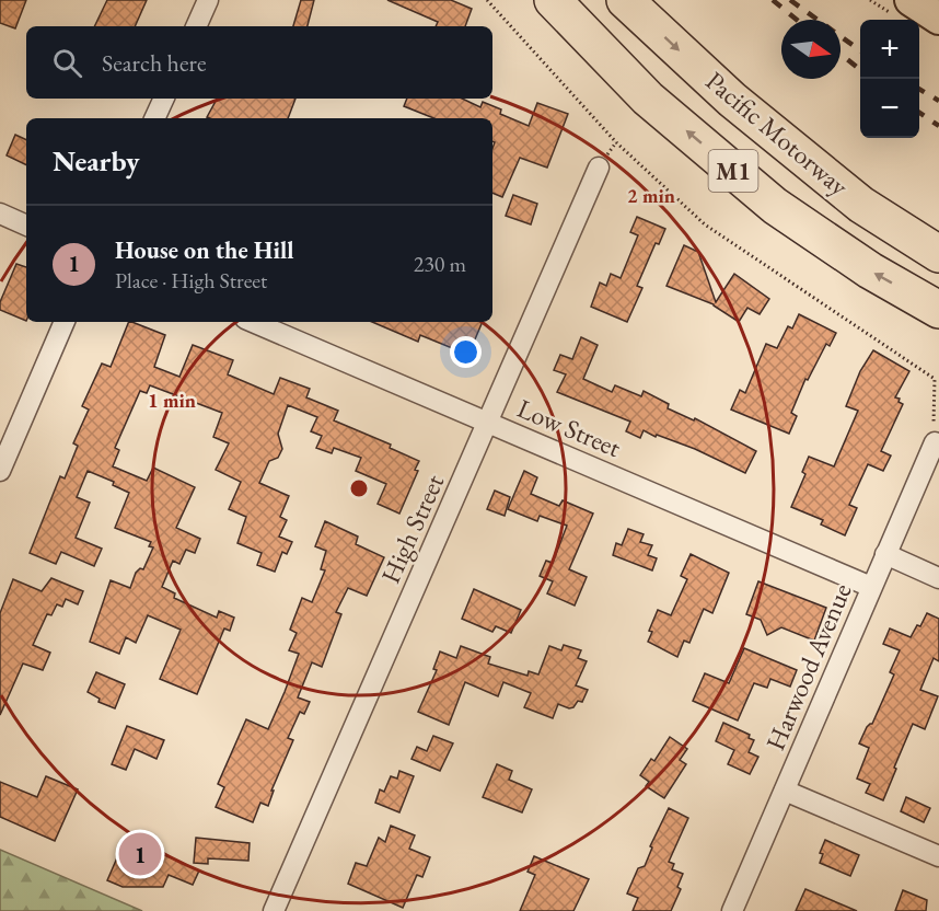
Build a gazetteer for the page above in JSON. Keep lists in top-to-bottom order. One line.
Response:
{"streets":{"highway":["Pacific Motorway","M1"],"street":["Low Street","High Street","Harwood Avenue"]},"crossings":[["Low Street","High Street"],["Low Street","Harwood Avenue"]],"north":"right","page":{"map_buttons":["+","−"],"search":"Search here","heading":"Nearby","list":[{"mark":"1","name":"House on the Hill","note":"Place · High Street","value":"230 m"}],"pins":"1"},"rings":["2 min","1 min"]}
